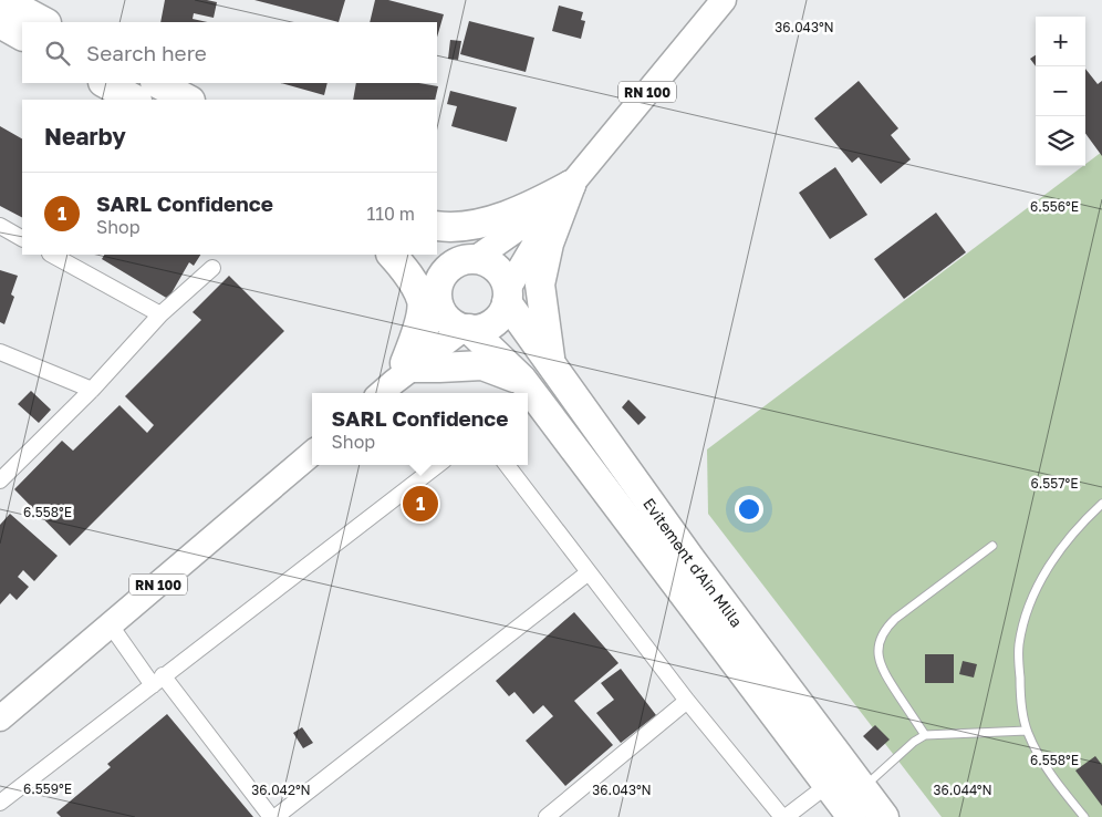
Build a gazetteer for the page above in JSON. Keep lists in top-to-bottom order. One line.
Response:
{"streets":{"highway":["Evitement d'Ain Mlila"],"main road":["RN 100"]},"crossings":[["RN 100","Evitement d'Ain Mlila"]],"page":{"map_buttons":["+","−"],"search":"Search here","heading":"Nearby","list":[{"mark":"1","name":"SARL Confidence","note":"Shop","value":"110 m"}],"popup":["SARL Confidence","Shop"],"pins":"1"},"coordinates":["36.043°N","6.556°E","6.557°E","6.558°E","6.559°E","36.042°N","36.044°N"]}
